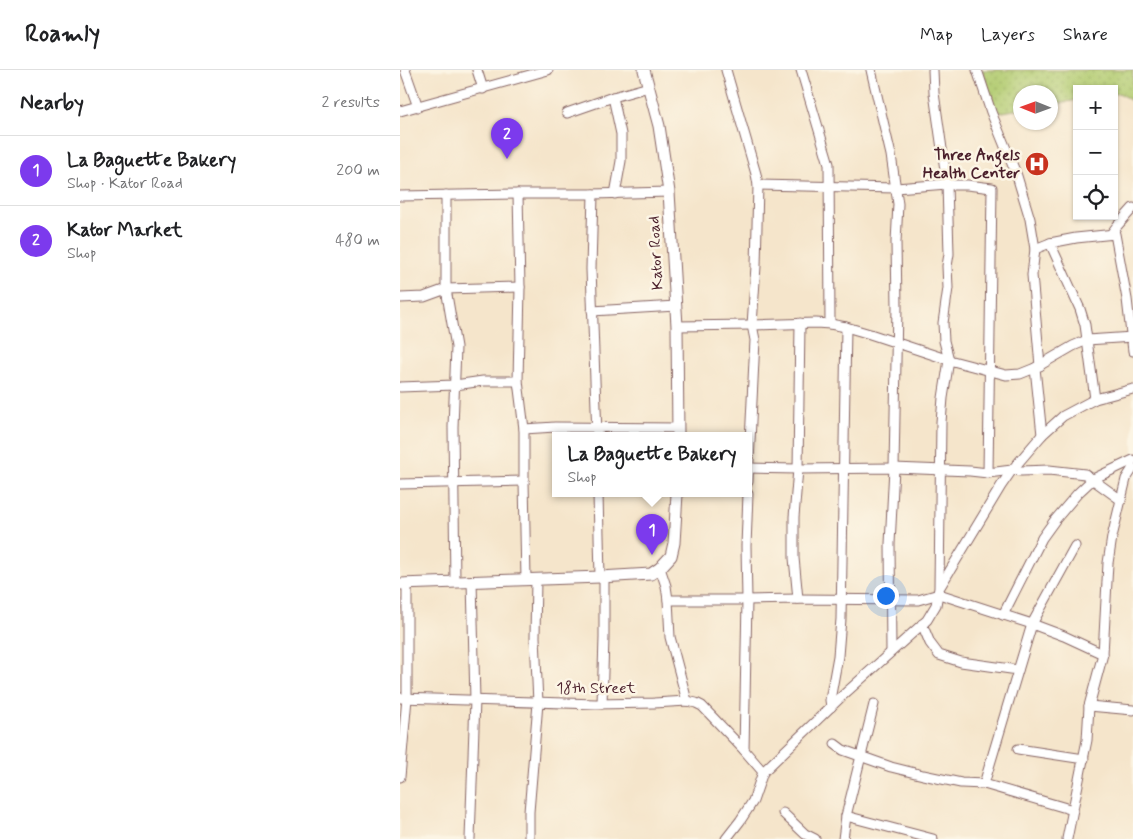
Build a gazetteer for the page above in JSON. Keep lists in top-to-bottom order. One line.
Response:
{"streets":{"main road":["Kator Road"],"street":["18th Street"]},"places":{"hospital":["Three Angels Health Center"]},"north":"left","page":{"header":"Roamly","nav":["Map","Layers","Share"],"heading":["Nearby","2 results"],"map_buttons":["+","−"],"pins":["2","1"],"list":[{"mark":"1","name":"La Baguette Bakery","note":"Shop · Kator Road","value":"200 m"},{"mark":"2","name":"Kator Market","note":"Shop","value":"480 m"}],"popup":["La Baguette Bakery","Shop"]}}
